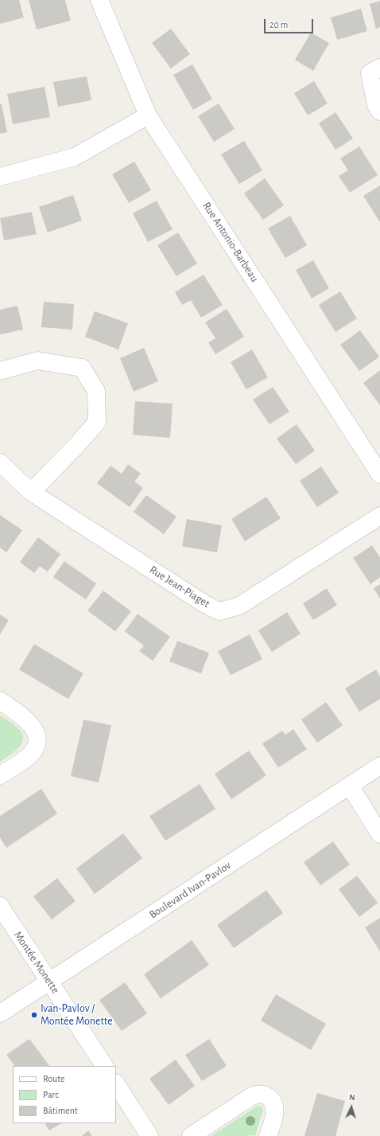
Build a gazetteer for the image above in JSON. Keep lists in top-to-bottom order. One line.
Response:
{"streets":{"street":["Rue Antonio-Barbeau","Rue Jean-Piaget","Boulevard Ivan-Pavlov","Montée Monette"]},"crossings":[["Boulevard Ivan-Pavlov","Montée Monette"]],"places":["Ivan-Pavlov / Montée Monette"],"legend":["Route","Parc","Bâtiment"],"scale_bar":"20 m","north":"top"}
